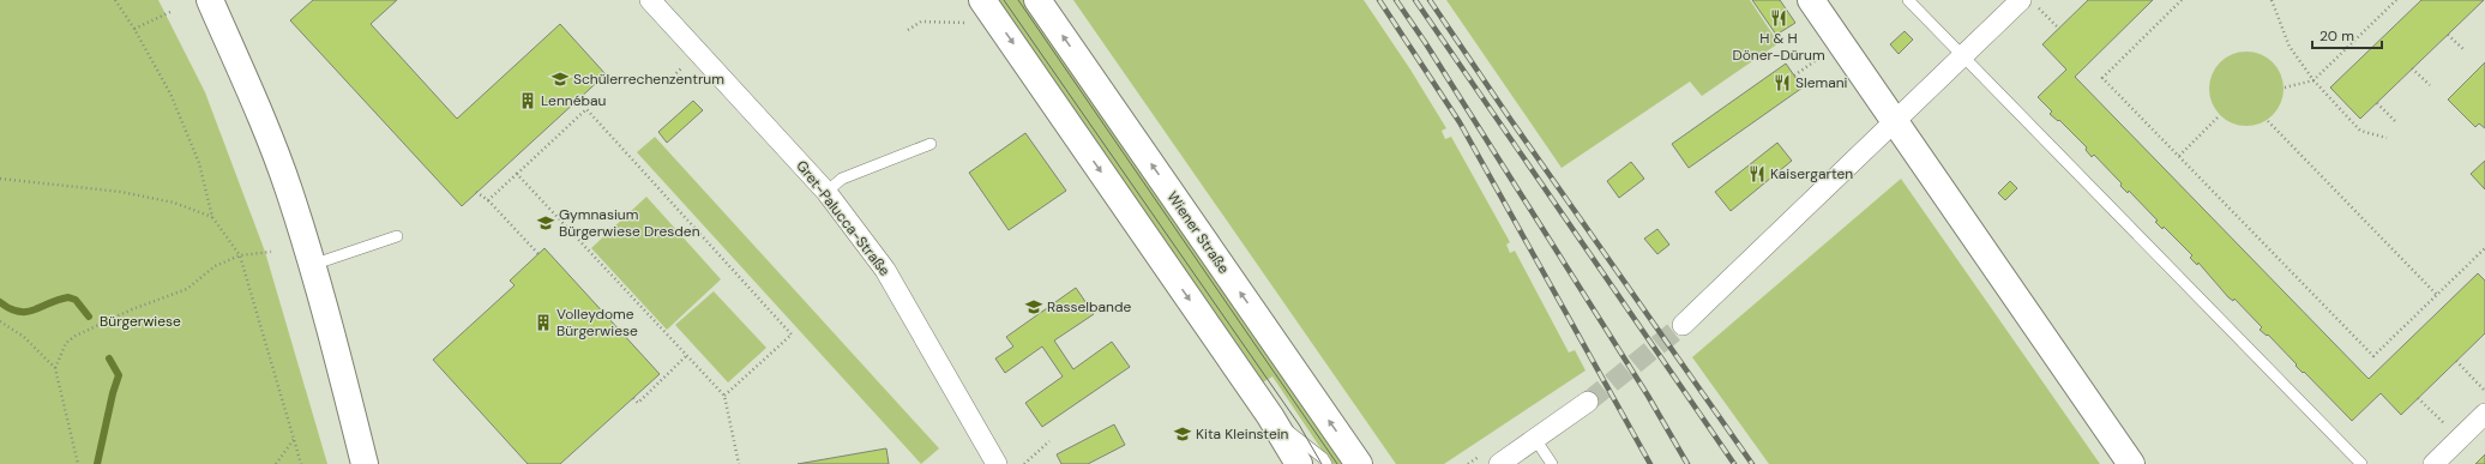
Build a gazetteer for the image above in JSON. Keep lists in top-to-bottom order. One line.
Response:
{"streets":{"main road":["Wiener Straße"],"street":["Gret-Palucca-Straße"]},"parks":["Bürgerwiese"],"places":{"restaurant":["H & H Döner-Dürum","Slemani","Kaisergarten"],"school or university":["Schülerrechenzentrum","Gymnasium Bürgerwiese Dresden","Rasselbande","Kita Kleinstein"],"building":["Lennébau","Volleydome Bürgerwiese"]},"scale_bar":"20 m"}
